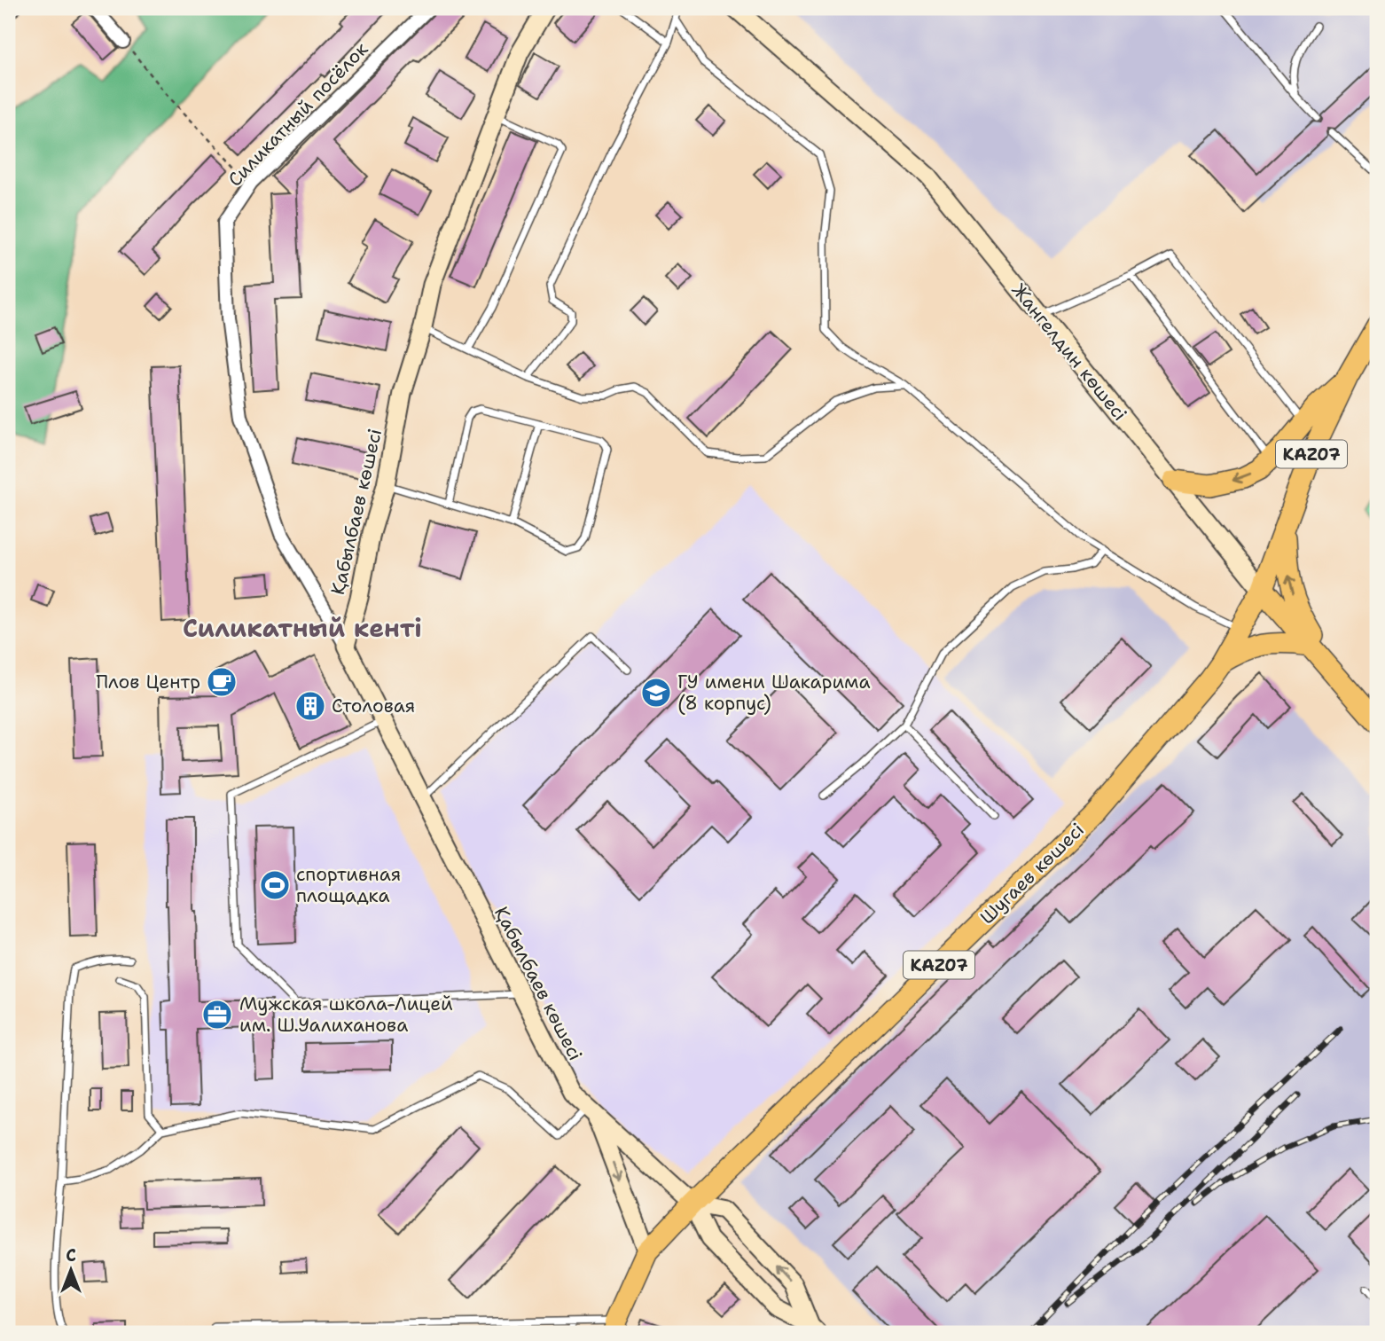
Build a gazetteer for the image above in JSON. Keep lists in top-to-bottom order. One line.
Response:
{"streets":{"highway":["Жангелдин көшесі","KAZ07","Шугаев көшесі"],"main road":["Қабылбаев көшесі"],"street":["Силикатный посёлок"]},"crossings":[["Силикатный посёлок","Қабылбаев көшесі"],["Жангелдин көшесі","KAZ07"],["Жангелдин көшесі","Шугаев көшесі"],["KAZ07","Шугаев көшесі"],["Қабылбаев көшесі","Шугаев көшесі"]],"districts":["Силикатный кенті"],"places":{"cafe":["Плов Центр"],"school or university":["ГУ имени Шакарима (8 корпус)"],"building":["Столовая"],"sports":["спортивная площадка"],"office":["Мужская школа-Лицей им. Ш.Уалиханова"]},"north":"top"}
